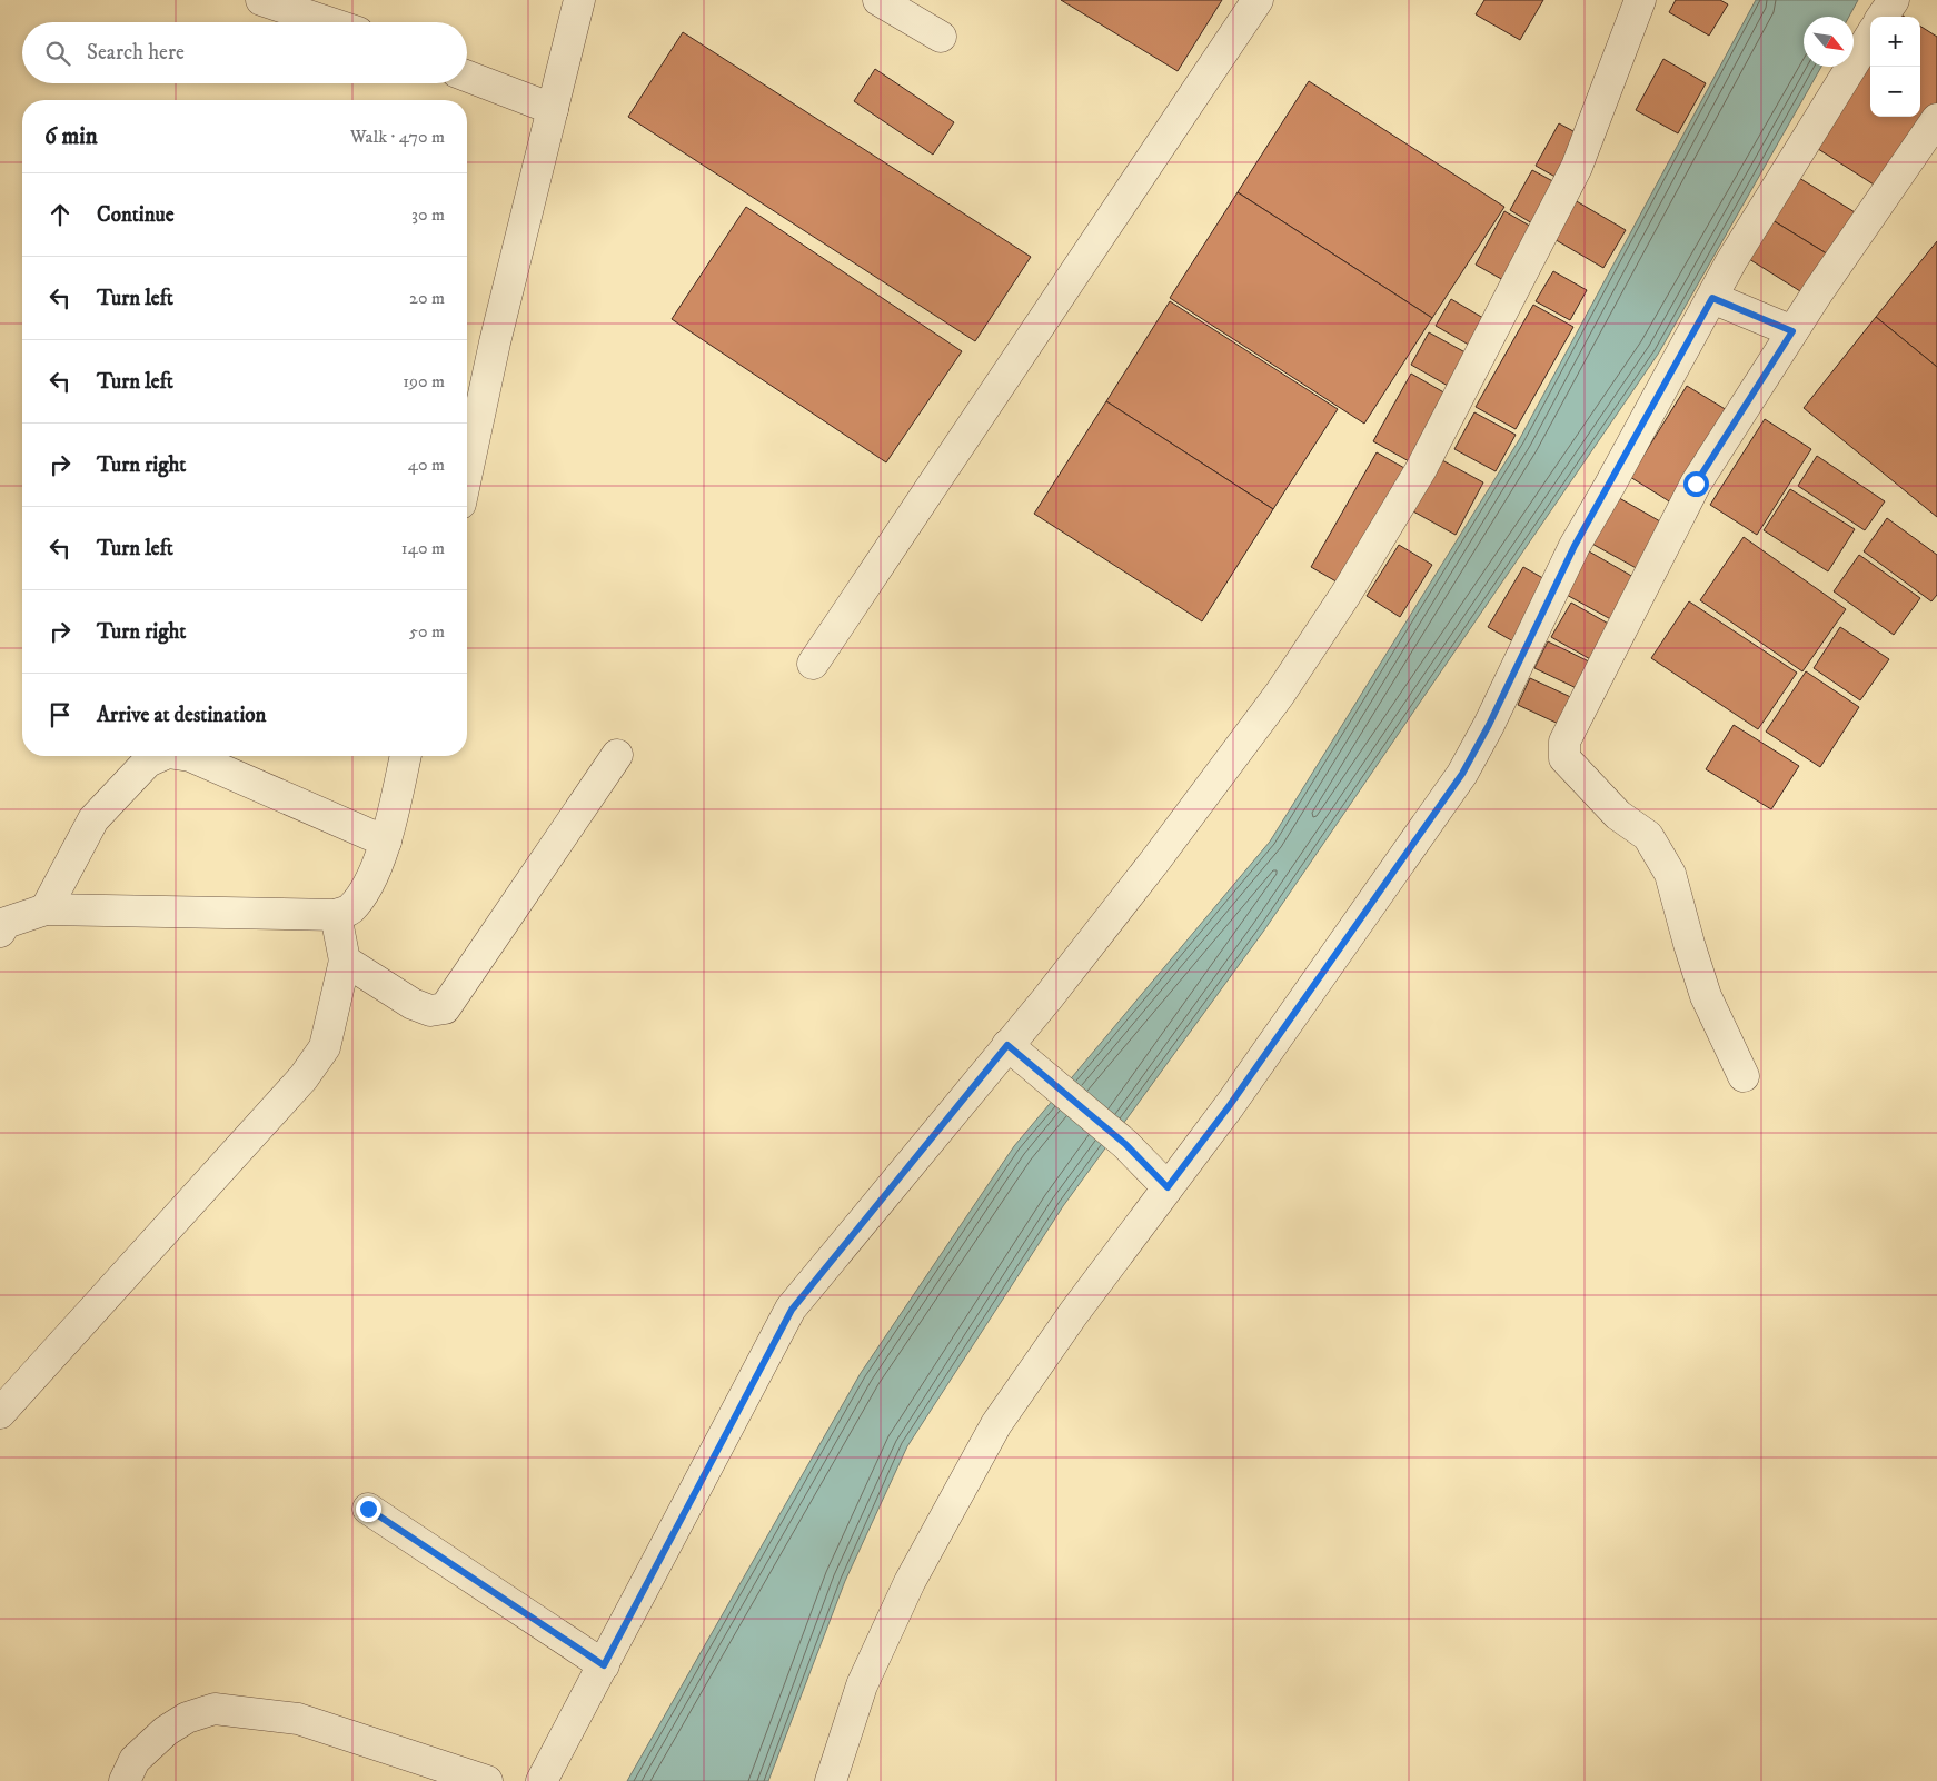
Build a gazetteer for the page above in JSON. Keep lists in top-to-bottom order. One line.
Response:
{"north":"bottom right","page":{"map_buttons":["+","−"],"search":"Search here","heading":["6 min","Walk · 470 m"],"list":[["Continue","30 m"],["Turn left","20 m"],["Turn left","190 m"],["Turn right","40 m"],["Turn left","140 m"],["Turn right","50 m"],"Arrive at destination"]}}
